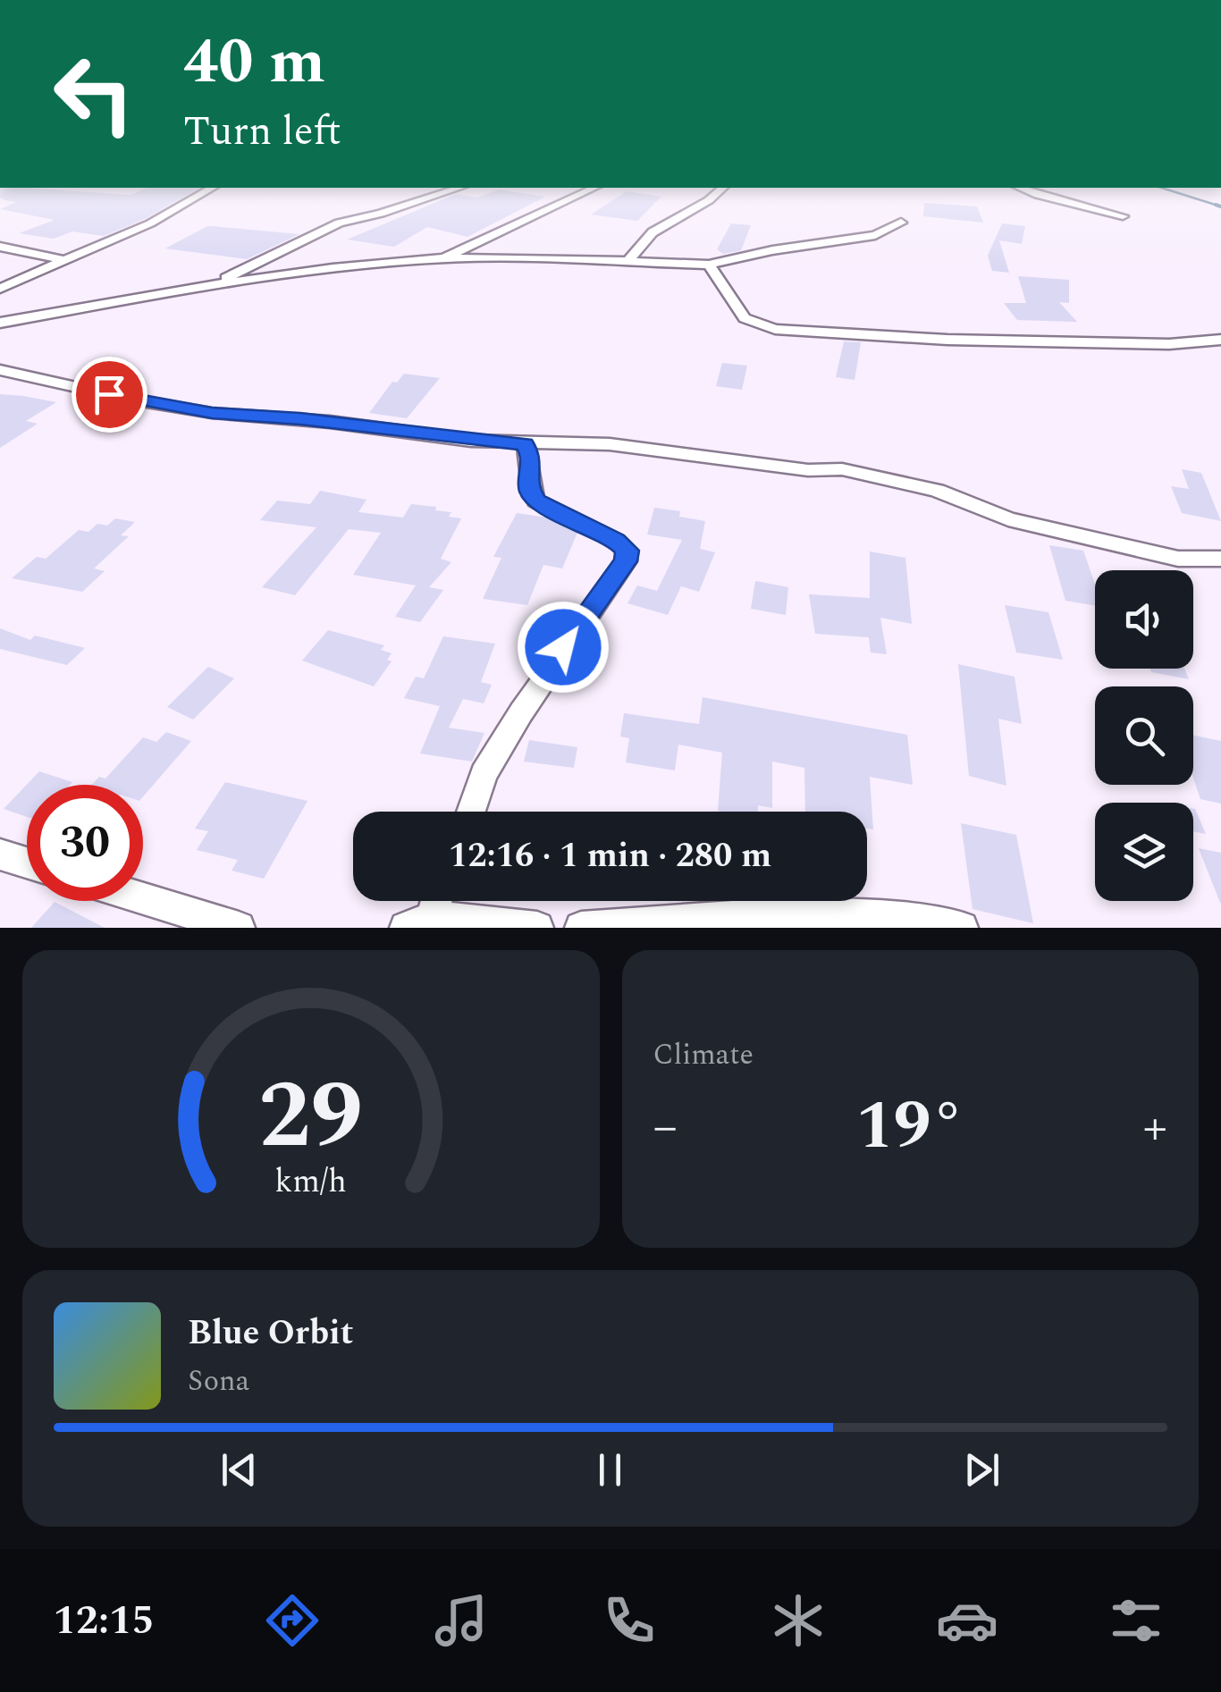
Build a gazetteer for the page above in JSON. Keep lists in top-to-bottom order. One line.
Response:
{"page":{"turn":["40 m","Turn left"],"limit":"30","trip":"12:16 · 1 min · 280 m","tile":"Climate","heat":["−","19°","+"],"song":["Blue Orbit","Sona"],"tabs":"12:15","gauge":["29","km/h"]}}
